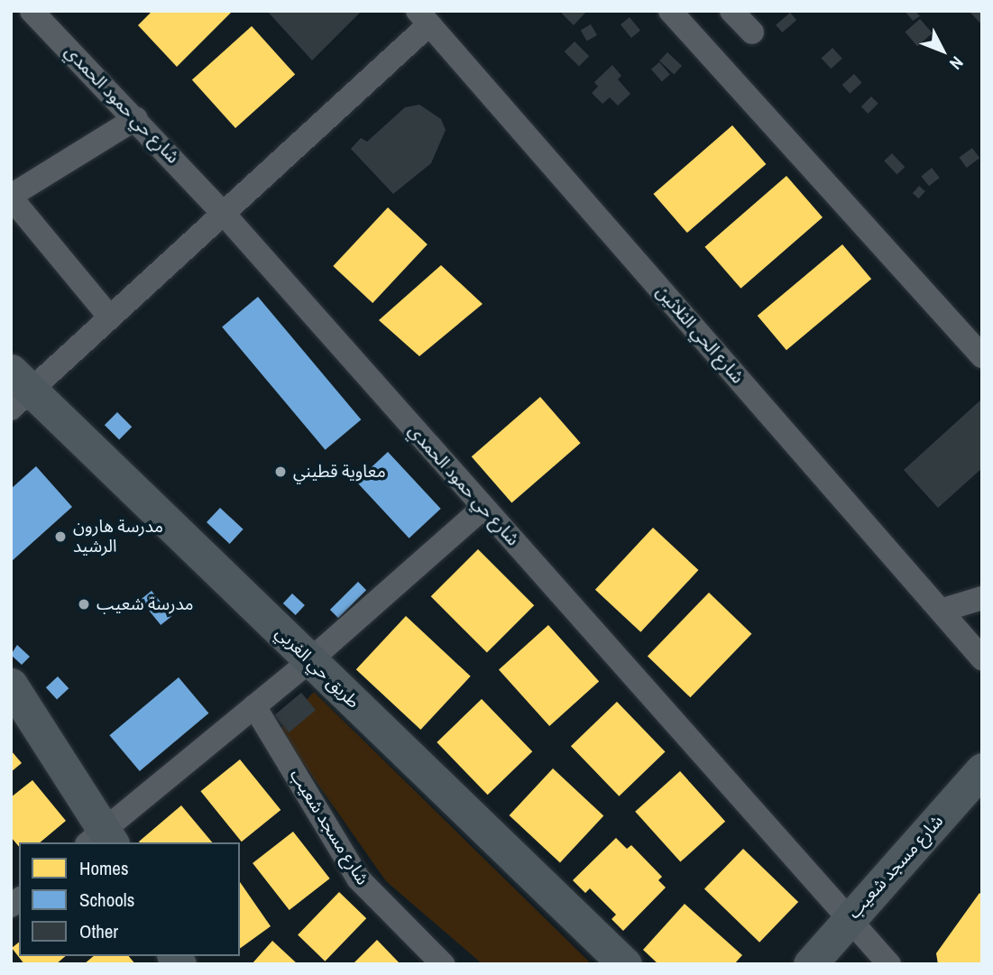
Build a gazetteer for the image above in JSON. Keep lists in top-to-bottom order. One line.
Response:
{"streets":{"street":["شارع حي حمود الحمدي","شارع الحي الثلاثين","طريق حي الغربي","شارع مسجد شعيب"]},"crossings":[["شارع حي حمود الحمدي","شارع مسجد شعيب"]],"places":["معاوية قطيني","مدرسة هارون الرشيد","مدرسة شعيب"],"legend":["Homes","Schools","Other"],"north":"bottom right"}
